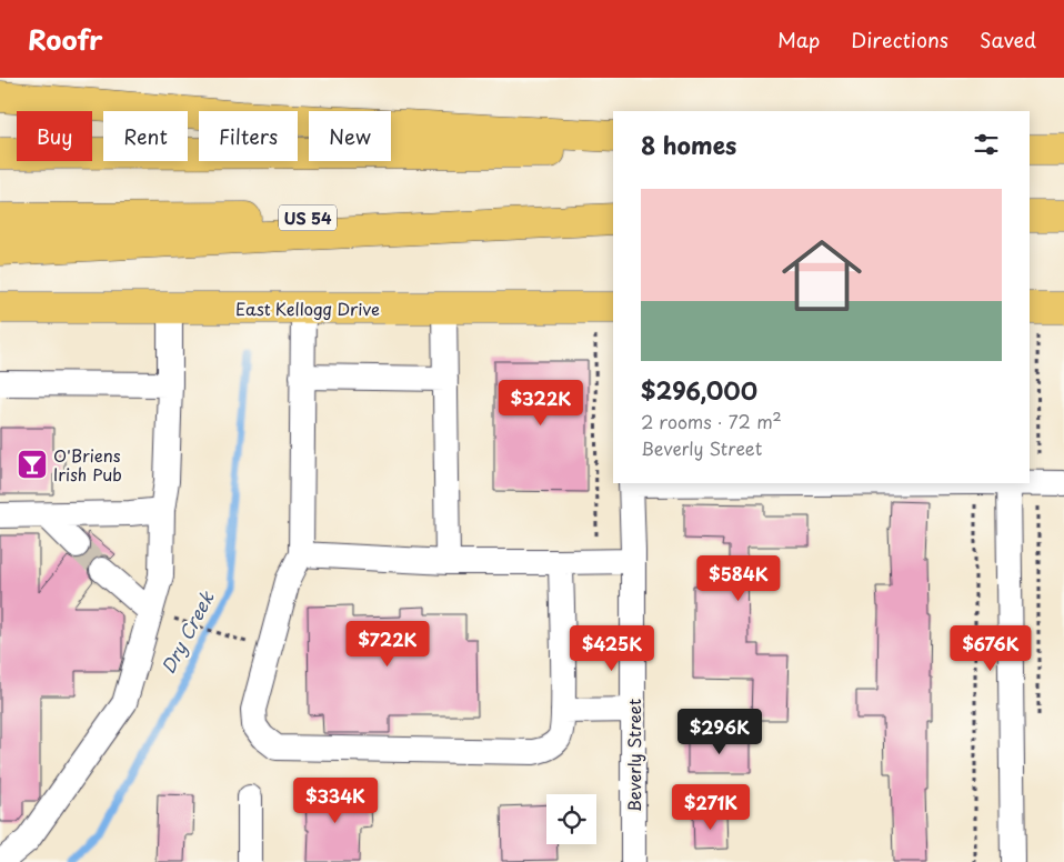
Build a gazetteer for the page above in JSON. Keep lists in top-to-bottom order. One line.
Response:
{"streets":{"main road":["US 54","East Kellogg Drive"],"street":["Beverly Street"]},"water":["Dry Creek"],"places":{"bar":["O'Briens Irish Pub"]},"page":{"header":"Roofr","nav":["Map","Directions","Saved"],"chip":["Buy","Rent","Filters","New"],"heading":"8 homes","list":[{"name":"$296,000","note":"2 rooms · 72 m² · Beverly Street"}],"price":["$322K","$584K","$722K","$425K","$676K","$296K","$334K","$271K"]}}
